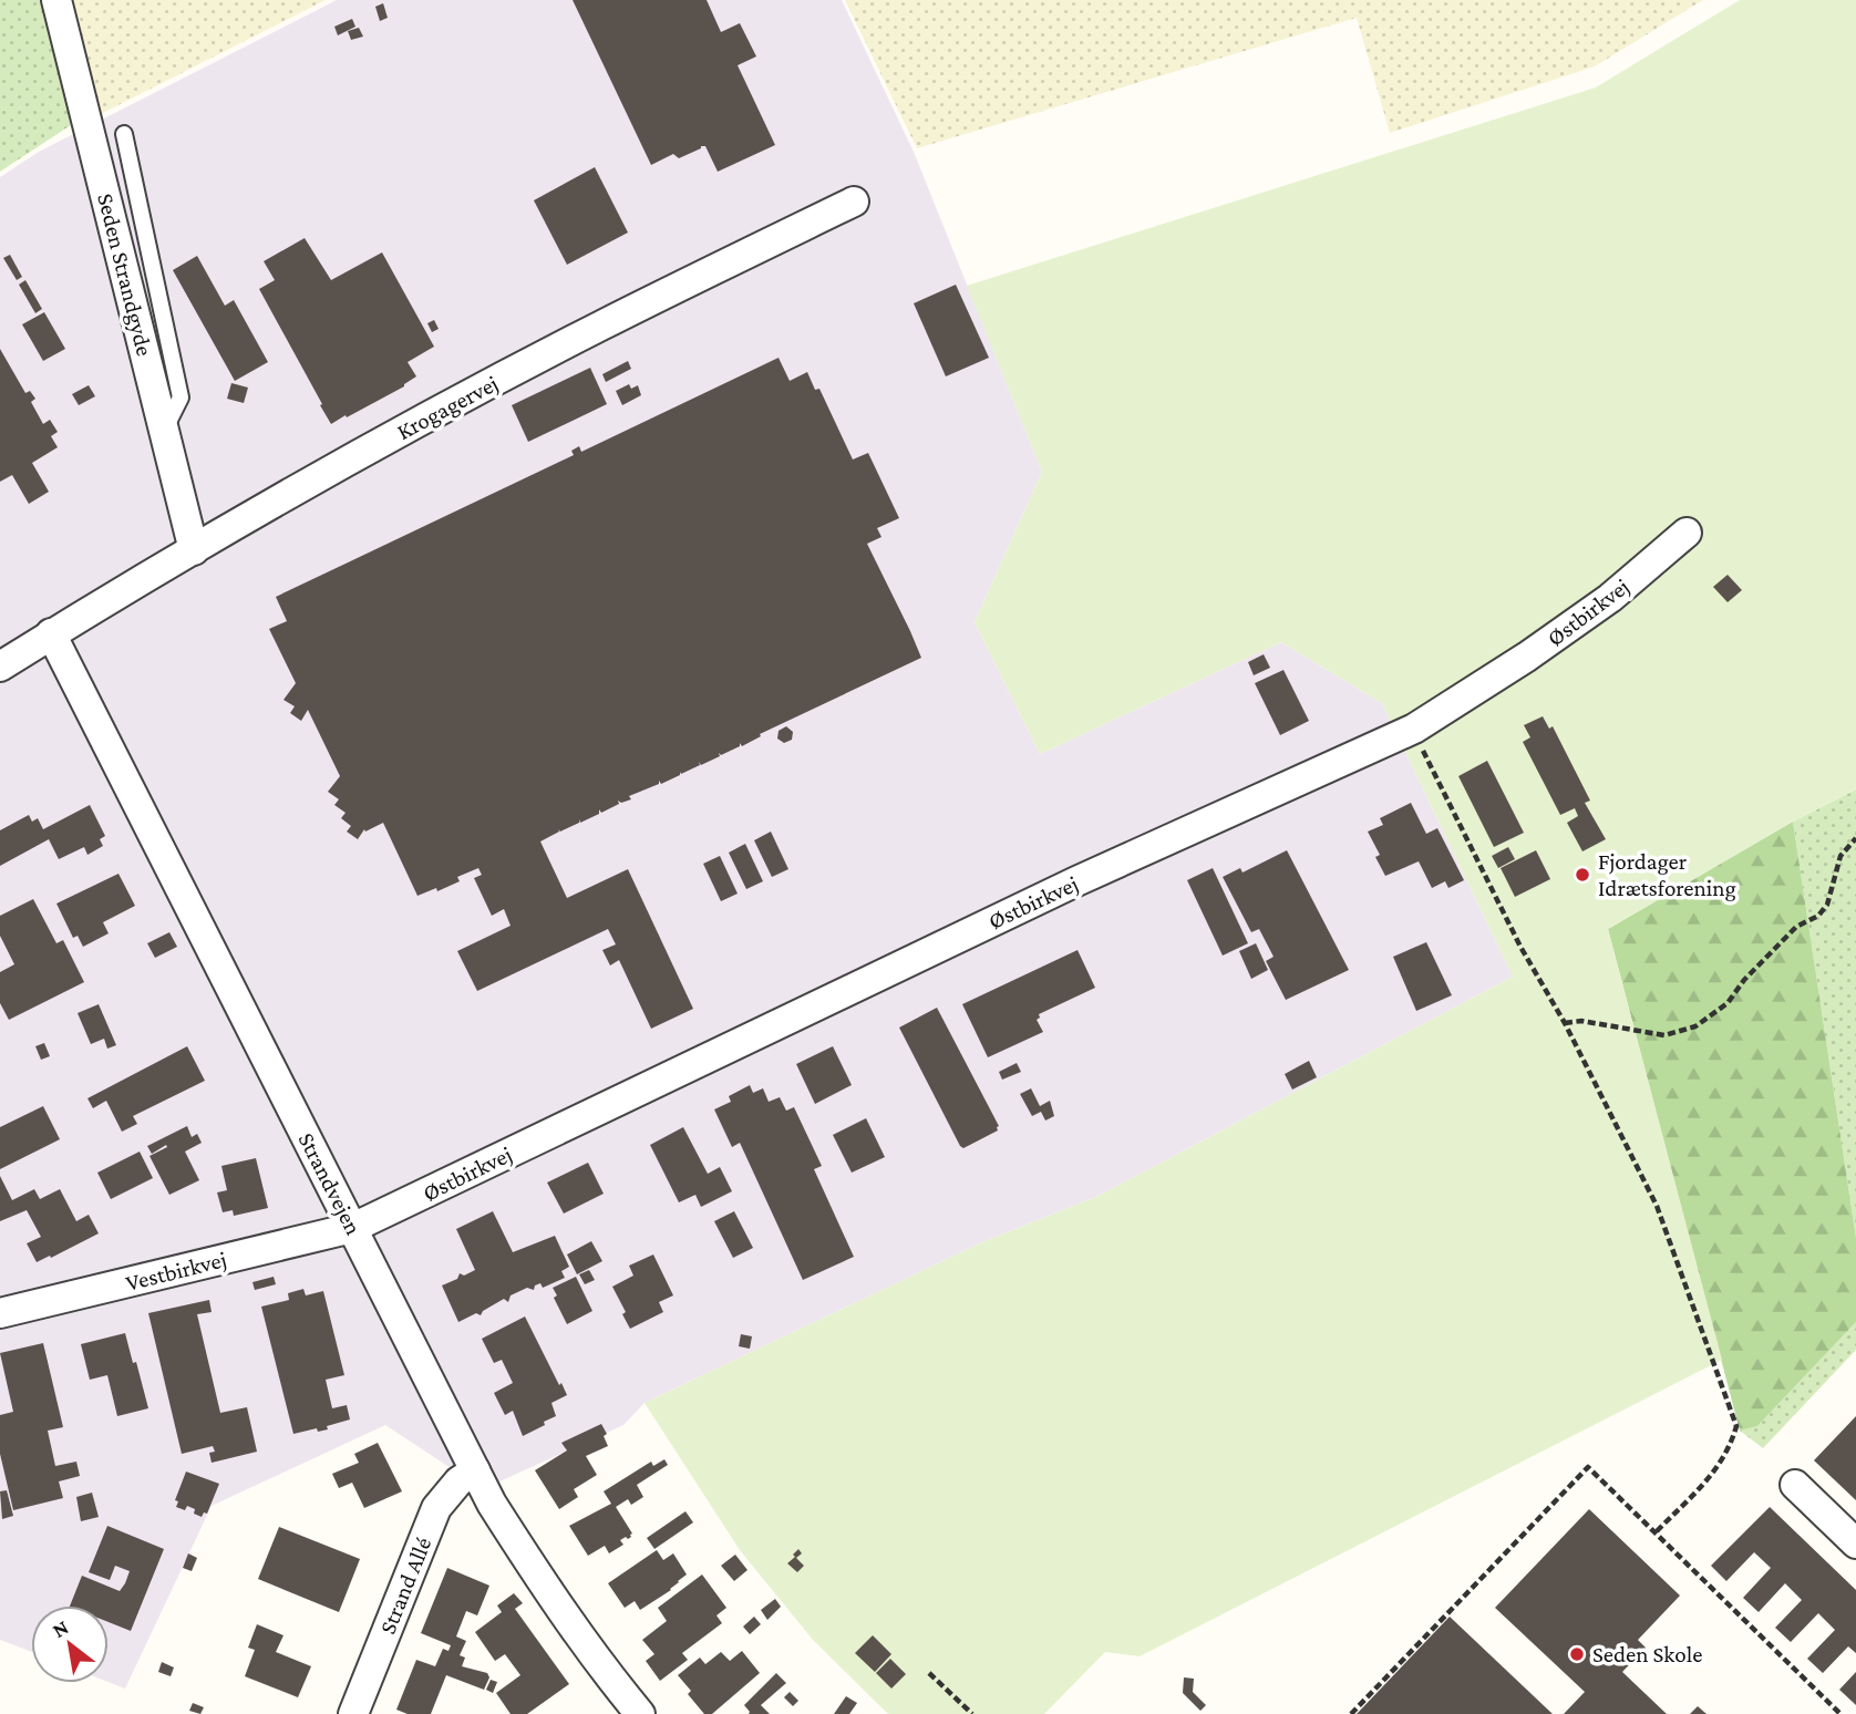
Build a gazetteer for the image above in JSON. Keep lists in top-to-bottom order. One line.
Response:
{"streets":{"street":["Seden Strandgyde","Krogagervej","Østbirkvej","Strandvejen","Vestbirkvej","Strand Allé"]},"crossings":[["Seden Strandgyde","Krogagervej"],["Krogagervej","Strandvejen"],["Østbirkvej","Strandvejen"],["Østbirkvej","Vestbirkvej"],["Strandvejen","Vestbirkvej"],["Strandvejen","Strand Allé"]],"places":["Fjordager Idrætsforening","Seden Skole"],"north":"top left"}
